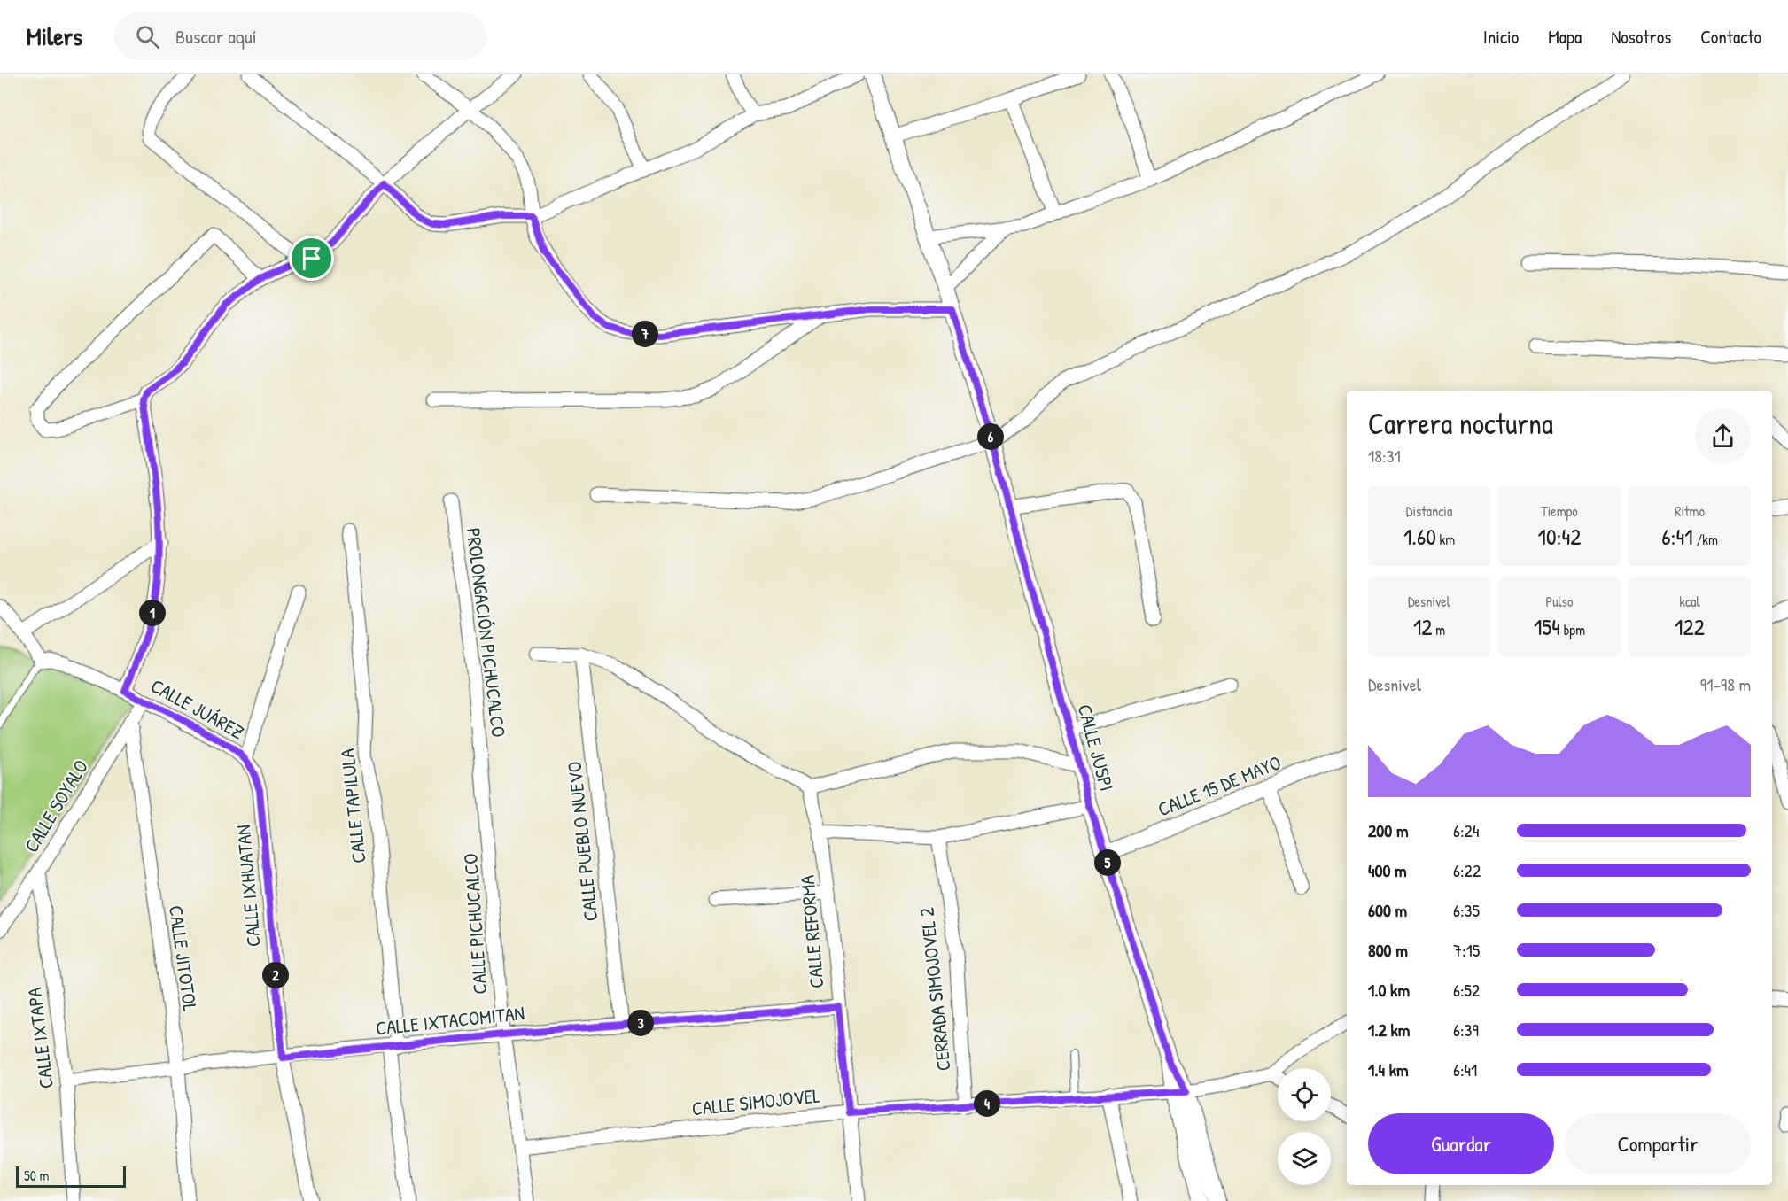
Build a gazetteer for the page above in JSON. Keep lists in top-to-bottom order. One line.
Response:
{"streets":{"street":["PROLONGACIÓN PICHUCALCO","CALLE JUÁREZ","CALLE JUSPI","CALLE 15 DE MAYO","CALLE SOYALO","CALLE TAPILULA","CALLE PUEBLO NUEVO","CALLE IXHUATAN","CALLE PICHUCALCO","CALLE REFORMA","CALLE JITOTOL","CERRADA SIMOJOVEL 2","CALLE IXTACOMITAN","CALLE IXTAPA","CALLE SIMOJOVEL"]},"crossings":[["PROLONGACIÓN PICHUCALCO","CALLE PICHUCALCO"],["CALLE JUÁREZ","CALLE SOYALO"],["CALLE JUÁREZ","CALLE IXHUATAN"],["CALLE JUSPI","CALLE 15 DE MAYO"],["CALLE JUSPI","CALLE SIMOJOVEL"],["CALLE SOYALO","CALLE JITOTOL"],["CALLE SOYALO","CALLE IXTAPA"],["CALLE TAPILULA","CALLE IXTACOMITAN"],["CALLE PUEBLO NUEVO","CALLE IXTACOMITAN"],["CALLE IXHUATAN","CALLE IXTACOMITAN"],["CALLE PICHUCALCO","CALLE IXTACOMITAN"],["CALLE PICHUCALCO","CALLE SIMOJOVEL"],["CALLE REFORMA","CALLE IXTACOMITAN"],["CALLE REFORMA","CALLE SIMOJOVEL"],["CALLE JITOTOL","CALLE IXTACOMITAN"],["CERRADA SIMOJOVEL 2","CALLE SIMOJOVEL"],["CALLE IXTACOMITAN","CALLE IXTAPA"]],"scale_bar":"50 m","page":{"header":"Milers","search":"Buscar aquí","nav":["Inicio","Mapa","Nosotros","Contacto"],"pins":["7","6","1","5","2","3","4"],"heading":["Carrera nocturna","18:31"],"stats":[["Distancia","1.60 km"],["Tiempo","10:42"],["Ritmo","6:41 /km"],["Desnivel","12 m"],["Pulso","154 bpm"],["kcal","122"]],"chart":["Desnivel","91–98 m"],"list":[{"name":"200 m","note":"6:24"},{"name":"400 m","note":"6:22"},{"name":"600 m","note":"6:35"},{"name":"800 m","note":"7:15"},{"name":"1.0 km","note":"6:52"},{"name":"1.2 km","note":"6:39"},{"name":"1.4 km","note":"6:41"}],"buttons":["Guardar","Compartir"],"scale":"50 m"}}
